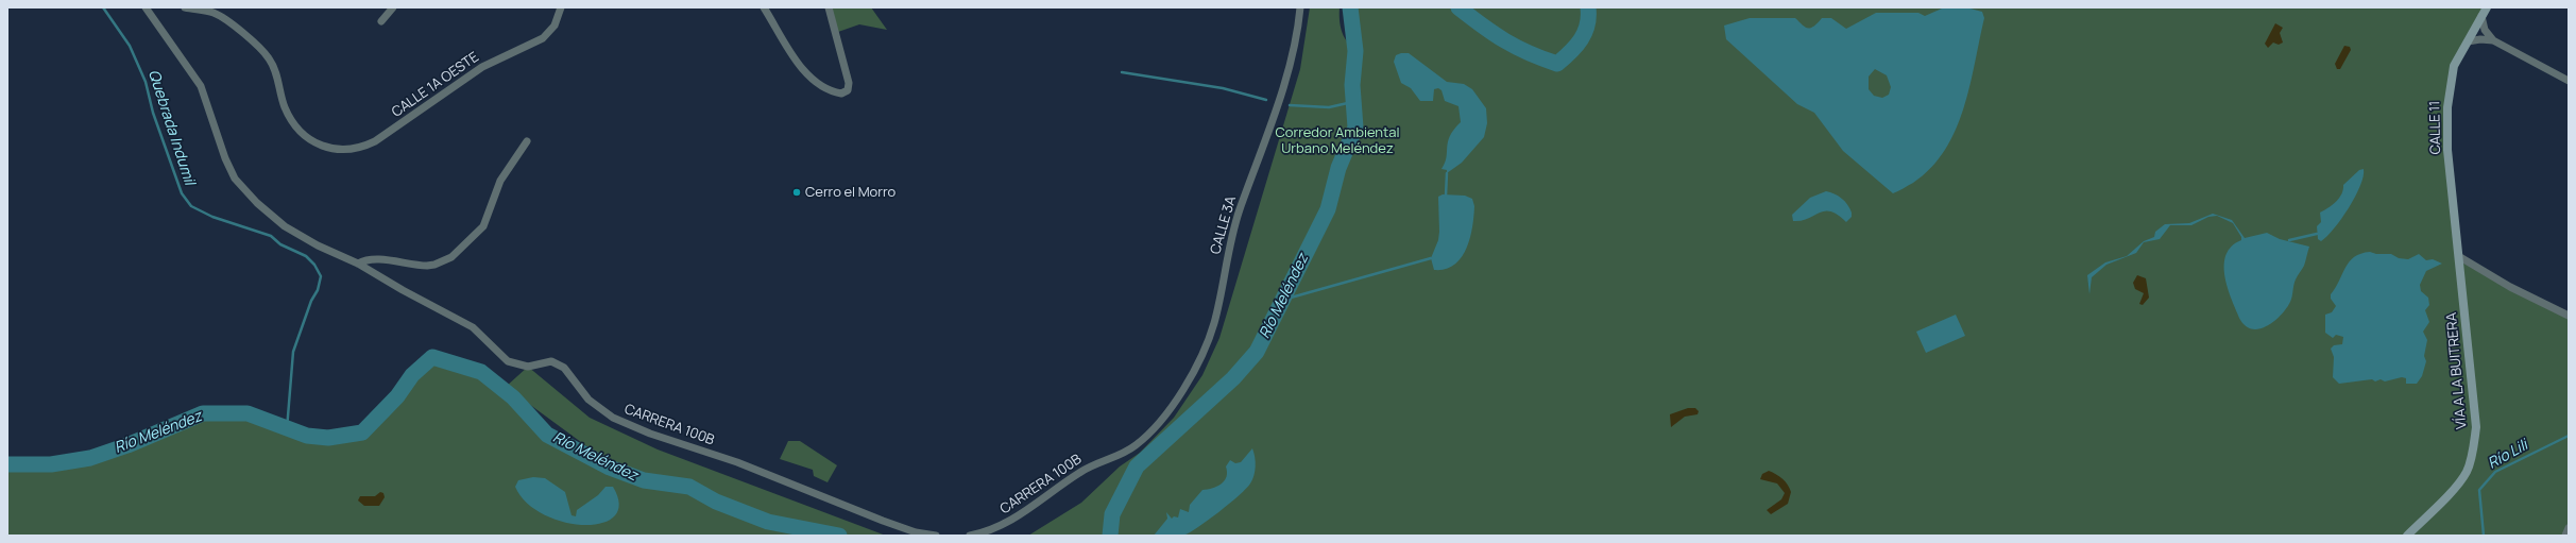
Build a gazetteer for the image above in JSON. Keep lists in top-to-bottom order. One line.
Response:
{"streets":{"street":["CALLE 1A OESTE","CALLE 11","CALLE 3A","VÍA A LA BUITRERA","CARRERA 100B"]},"crossings":[["CALLE 11","VÍA A LA BUITRERA"],["CALLE 3A","CARRERA 100B"]],"water":["Quebrada Indumil","Río Meléndez","Río Lili"],"parks":["Corredor Ambiental Urbano Meléndez"],"places":["Cerro el Morro"]}
